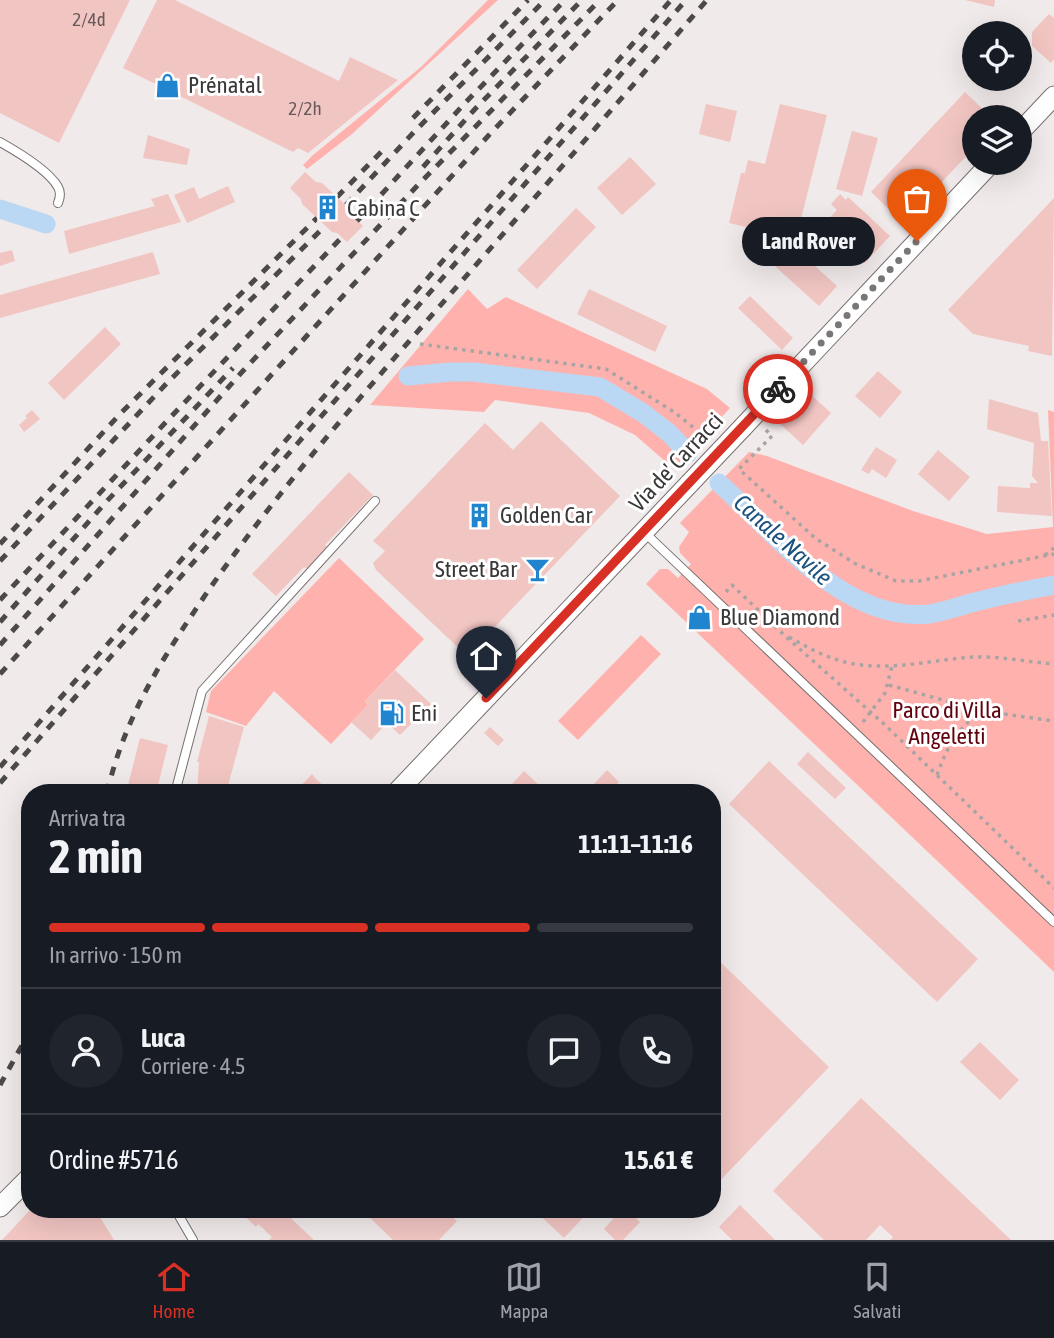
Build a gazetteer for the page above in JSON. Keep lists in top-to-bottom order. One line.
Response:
{"streets":{"street":["Via de' Carracci"]},"water":["Canale Navile"],"parks":["Parco di Villa Angeletti"],"places":{"shop":["Prénatal","Blue Diamond"],"building":["Cabina C","Golden Car"],"other":["Land Rover"],"bar":["Street Bar"],"fuel station":["Eni"]},"house_numbers":["2/4d","2/2h"],"page":{"bubble":"Land Rover","heading":["2 min","Arriva tra","11:11–11:16"],"panel":["Luca","Corriere · 4.5","Ordine #5716","15.61 €"],"bar":"In arrivo · 150 m","tabs":["Home","Mappa","Salvati"]}}
